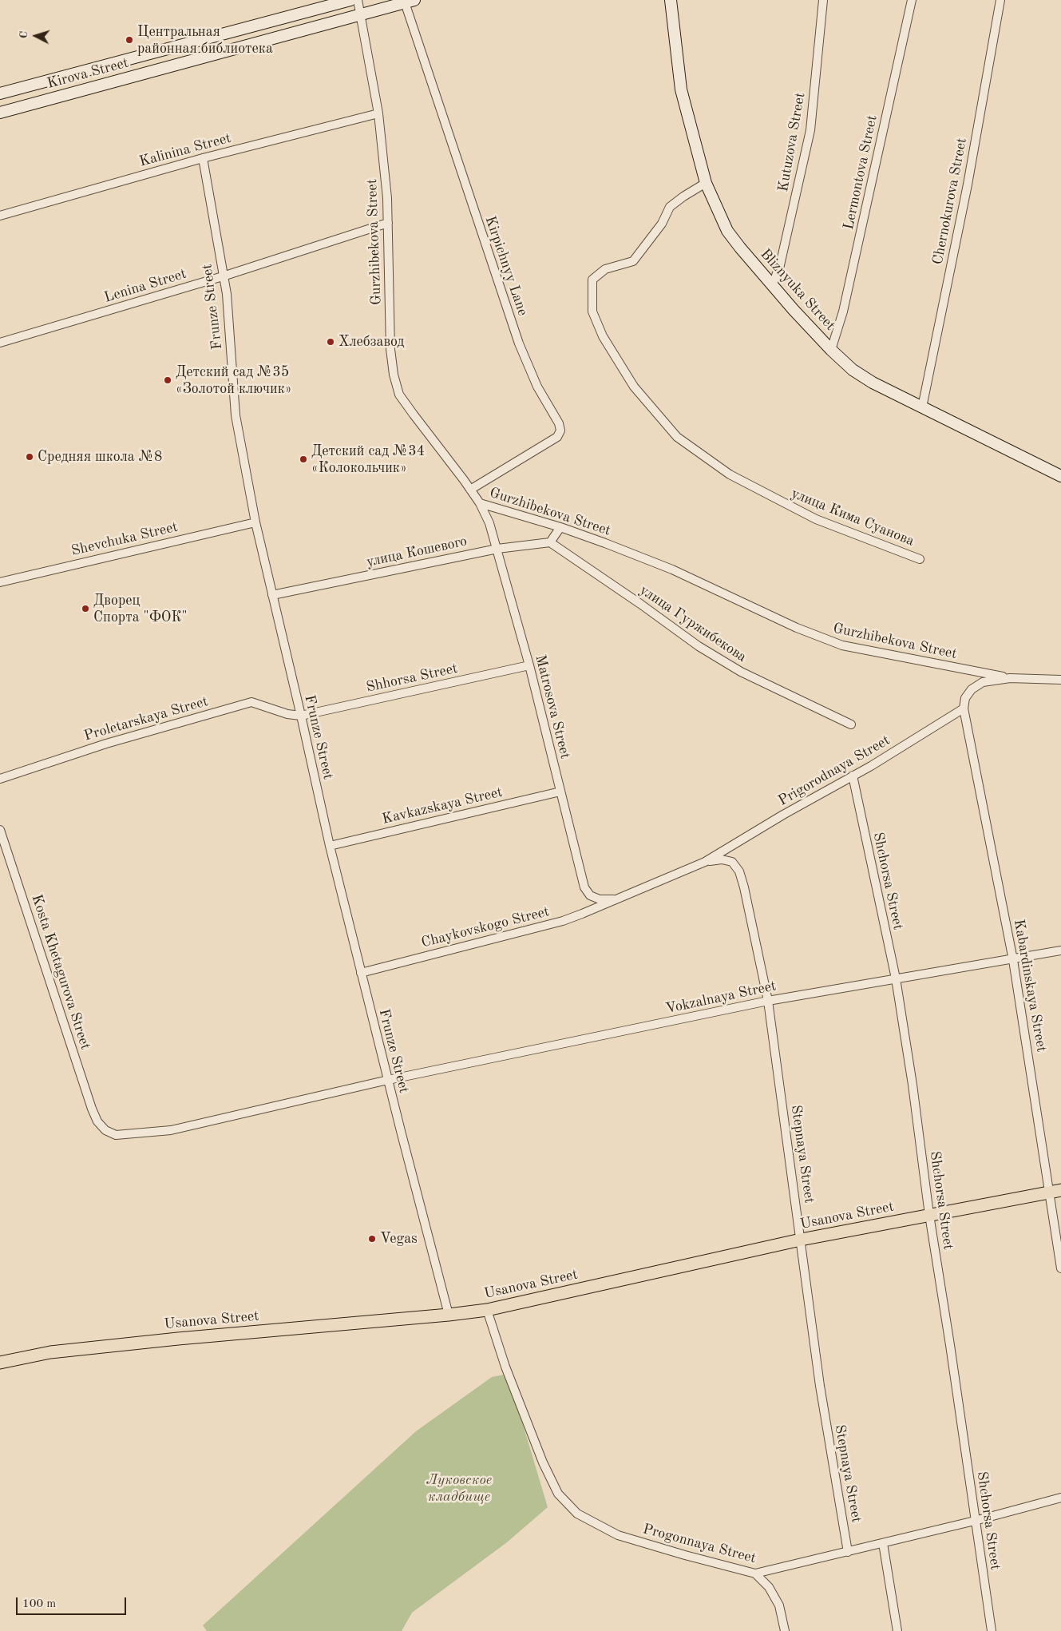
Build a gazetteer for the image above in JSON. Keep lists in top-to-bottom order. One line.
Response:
{"streets":{"main road":["Usanova Street"],"street":["Kirova Street","Kutuzova Street","Kalinina Street","Lermontova Street","Chernokurova Street","Gurzhibekova Street","Kirpichnyy Lane","Lenina Street","Bliznyuka Street","Frunze Street","улица Кима Суанова","Shevchuka Street","улица Кошевого","улица Гуржибекова","Shhorsa Street","Matrosova Street","Proletarskaya Street","Prigorodnaya Street","Kavkazskaya Street","Shchorsa Street","Chaykovskogo Street","Kosta Khetagurova Street","Kabardinskaya Street","Vokzalnaya Street","Stepnaya Street","Progonnaya Street"]},"crossings":[["Kirova Street","Gurzhibekova Street"],["Kirova Street","Kirpichnyy Lane"],["Kutuzova Street","Bliznyuka Street"],["Kalinina Street","Gurzhibekova Street"],["Kalinina Street","Frunze Street"],["Lermontova Street","Bliznyuka Street"],["Chernokurova Street","Bliznyuka Street"],["Gurzhibekova Street","Kirpichnyy Lane"],["Gurzhibekova Street","Lenina Street"],["Gurzhibekova Street","Matrosova Street"],["Lenina Street","Frunze Street"],["Bliznyuka Street","улица Кима Суанова"],["Frunze Street","Shevchuka Street"],["Frunze Street","улица Кошевого"],["Frunze Street","Shhorsa Street"],["Frunze Street","Proletarskaya Street"],["Frunze Street","Kavkazskaya Street"],["Frunze Street","Chaykovskogo Street"],["Frunze Street","Vokzalnaya Street"],["Frunze Street","Usanova Street"],["улица Кошевого","улица Гуржибекова"],["улица Кошевого","Matrosova Street"],["Shhorsa Street","Matrosova Street"],["Shhorsa Street","Proletarskaya Street"],["Matrosova Street","Prigorodnaya Street"],["Matrosova Street","Kavkazskaya Street"],["Matrosova Street","Chaykovskogo Street"],["Prigorodnaya Street","Shchorsa Street"],["Prigorodnaya Street","Chaykovskogo Street"],["Prigorodnaya Street","Kabardinskaya Street"],["Prigorodnaya Street","Stepnaya Street"],["Shchorsa Street","Vokzalnaya Street"],["Shchorsa Street","Usanova Street"],["Shchorsa Street","Progonnaya Street"],["Kosta Khetagurova Street","Vokzalnaya Street"],["Kabardinskaya Street","Vokzalnaya Street"],["Kabardinskaya Street","Usanova Street"],["Vokzalnaya Street","Stepnaya Street"],["Stepnaya Street","Usanova Street"],["Stepnaya Street","Progonnaya Street"],["Usanova Street","Progonnaya Street"]],"parks":["Луковское кладбище"],"places":["Центральная районная библиотека","Хлебзавод","Детский сад №35 «Золотой ключик»","Средняя школа №8","Детский сад №34 «Колокольчик»","Дворец Спорта \"ФОК\"","Vegas"],"scale_bar":"100 m","north":"left"}
